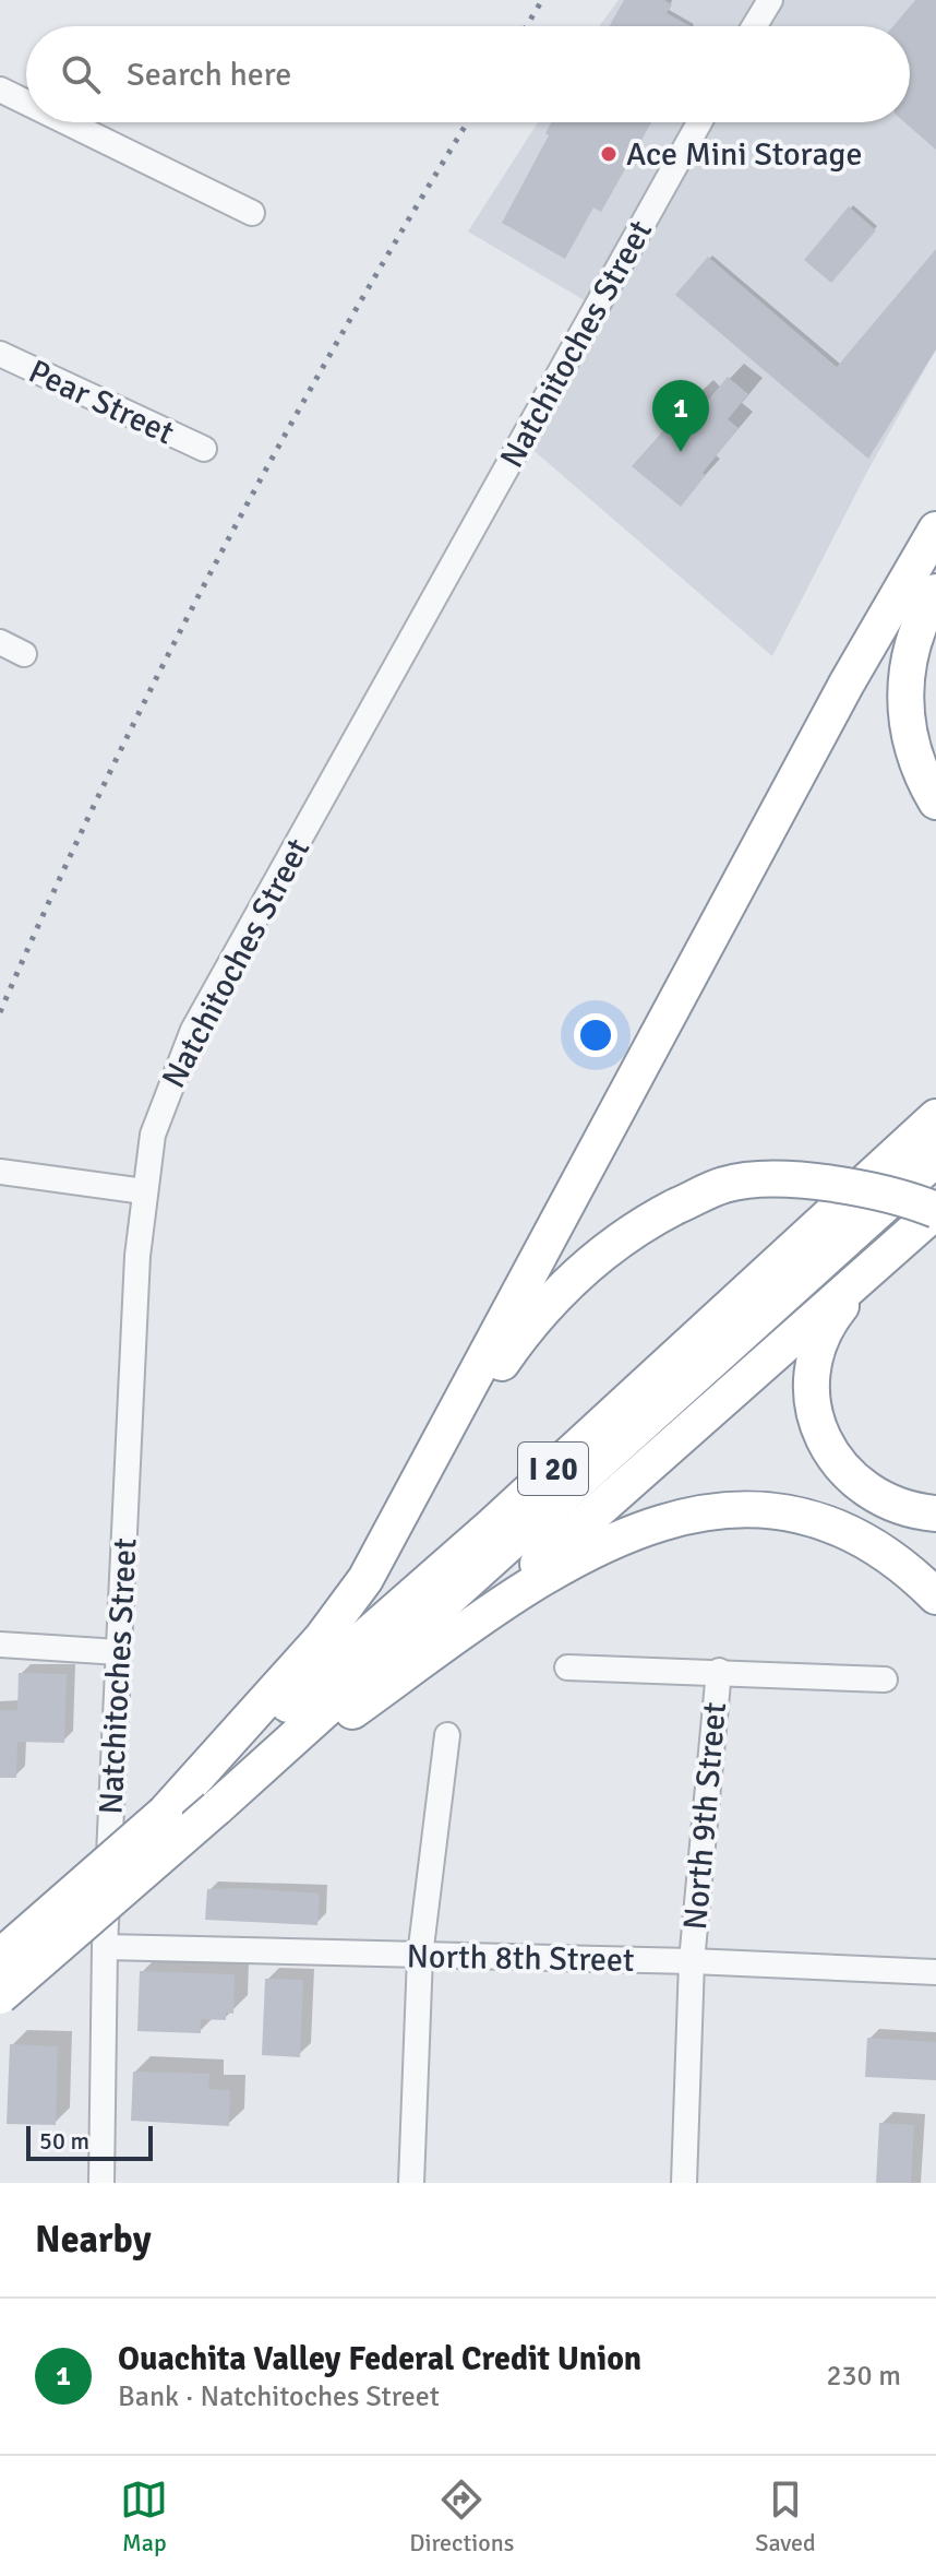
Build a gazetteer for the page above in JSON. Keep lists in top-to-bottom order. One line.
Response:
{"streets":{"highway":["I 20"],"street":["Natchitoches Street","Pear Street","North 9th Street","North 8th Street"]},"crossings":[["Natchitoches Street","North 8th Street"],["North 9th Street","North 8th Street"]],"places":["Ace Mini Storage"],"scale_bar":"50 m","page":{"search":"Search here","pins":"1","scale":"50 m","heading":"Nearby","list":[{"mark":"1","name":"Ouachita Valley Federal Credit Union","note":"Bank · Natchitoches Street","value":"230 m"}],"nav":["Map","Directions","Saved"]}}
